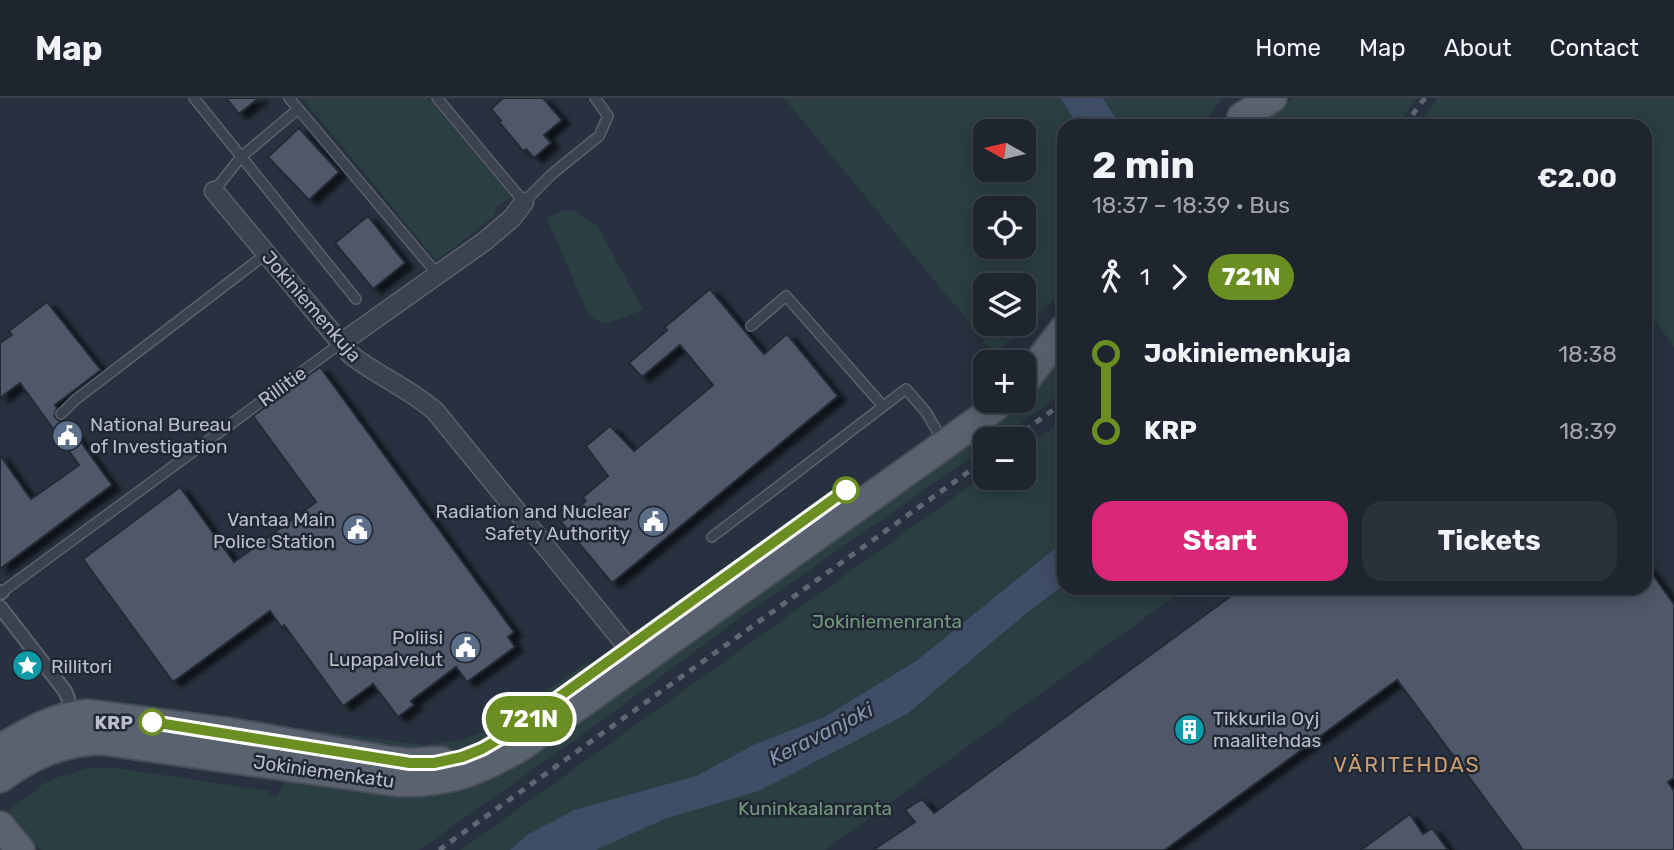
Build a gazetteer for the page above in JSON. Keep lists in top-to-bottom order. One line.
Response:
{"streets":{"main road":["Jokiniemenkatu"],"street":["Jokiniemenkuja","Rillitie"]},"crossings":[["Jokiniemenkuja","Rillitie"],["Jokiniemenkuja","Jokiniemenkatu"]],"districts":["VÄRITEHDAS"],"water":["Keravanjoki"],"parks":["Jokiniemenranta","Kuninkaalanranta"],"places":{"public building":["National Bureau of Investigation","Radiation and Nuclear Safety Authority","Vantaa Main Police Station","Poliisi Lupapalvelut"],"place":["Rillitori"],"other":["KRP"],"building":["Tikkurila Oyj maalitehdas"]},"lines":["bus line 721N"],"north":"left","page":{"header":"Map","nav":["Home","Map","About","Contact"],"on_map":"721N","map_buttons":["+","−"],"heading":["2 min","18:37 – 18:39 · Bus","€2.00"],"legs":["1","721N"],"list":[{"name":"Jokiniemenkuja","value":"18:38"},{"name":"KRP","value":"18:39"}],"buttons":["Start","Tickets"]}}
